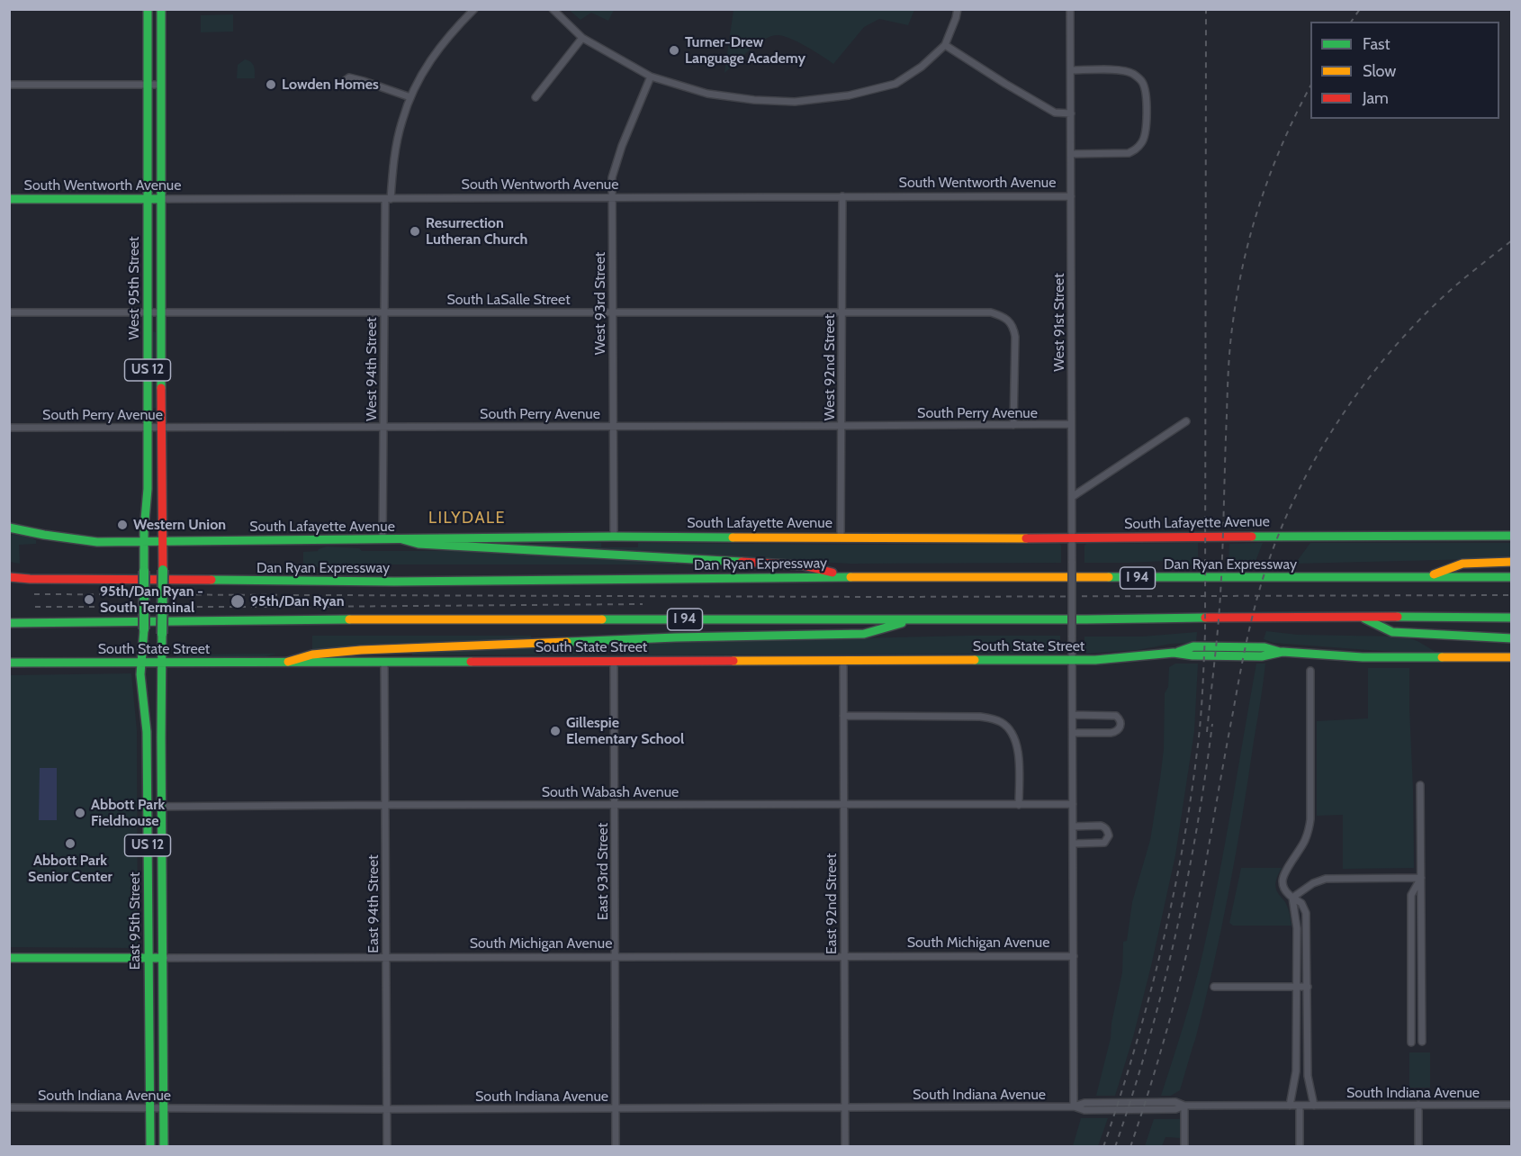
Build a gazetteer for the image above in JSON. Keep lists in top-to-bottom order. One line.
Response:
{"streets":{"main road":["South Wentworth Avenue","West 95th Street","US 12","South Lafayette Avenue","Dan Ryan Expressway","I 94","South State Street","East 95th Street","South Michigan Avenue"],"street":["South LaSalle Street","West 93rd Street","West 91st Street","West 92nd Street","West 94th Street","South Perry Avenue","South Wabash Avenue","East 93rd Street","East 94th Street","East 92nd Street","South Indiana Avenue"]},"crossings":[["South Wentworth Avenue","West 95th Street"],["South Wentworth Avenue","West 93rd Street"],["South Wentworth Avenue","West 91st Street"],["South Wentworth Avenue","West 92nd Street"],["South Wentworth Avenue","West 94th Street"],["West 95th Street","South LaSalle Street"],["West 95th Street","South Perry Avenue"],["West 95th Street","South Lafayette Avenue"],["West 95th Street","South State Street"],["West 95th Street","East 95th Street"],["South LaSalle Street","West 93rd Street"],["South LaSalle Street","West 92nd Street"],["South LaSalle Street","West 94th Street"],["South LaSalle Street","South Perry Avenue"],["West 93rd Street","South Perry Avenue"],["West 93rd Street","South Lafayette Avenue"],["West 91st Street","South Perry Avenue"],["West 91st Street","South Lafayette Avenue"],["West 91st Street","South State Street"],["West 91st Street","South Wabash Avenue"],["West 91st Street","South Michigan Avenue"],["West 91st Street","South Indiana Avenue"],["West 92nd Street","South Perry Avenue"],["West 92nd Street","South Lafayette Avenue"],["West 94th Street","South Perry Avenue"],["West 94th Street","South Lafayette Avenue"],["South State Street","East 93rd Street"],["South State Street","East 94th Street"],["South State Street","East 92nd Street"],["South State Street","East 95th Street"],["South Wabash Avenue","East 93rd Street"],["South Wabash Avenue","East 94th Street"],["South Wabash Avenue","East 92nd Street"],["South Wabash Avenue","East 95th Street"],["East 93rd Street","South Michigan Avenue"],["East 93rd Street","South Indiana Avenue"],["East 94th Street","South Michigan Avenue"],["East 94th Street","South Indiana Avenue"],["East 92nd Street","South Michigan Avenue"],["East 92nd Street","South Indiana Avenue"],["East 95th Street","South Michigan Avenue"],["East 95th Street","South Indiana Avenue"]],"districts":["LILYDALE"],"places":["Turner-Drew Language Academy","Lowden Homes","Resurrection Lutheran Church","Western Union","95th/Dan Ryan - South Terminal","95th/Dan Ryan","Gillespie Elementary School","Abbott Park Fieldhouse","Abbott Park Senior Center"],"legend":["Fast","Slow","Jam"]}
